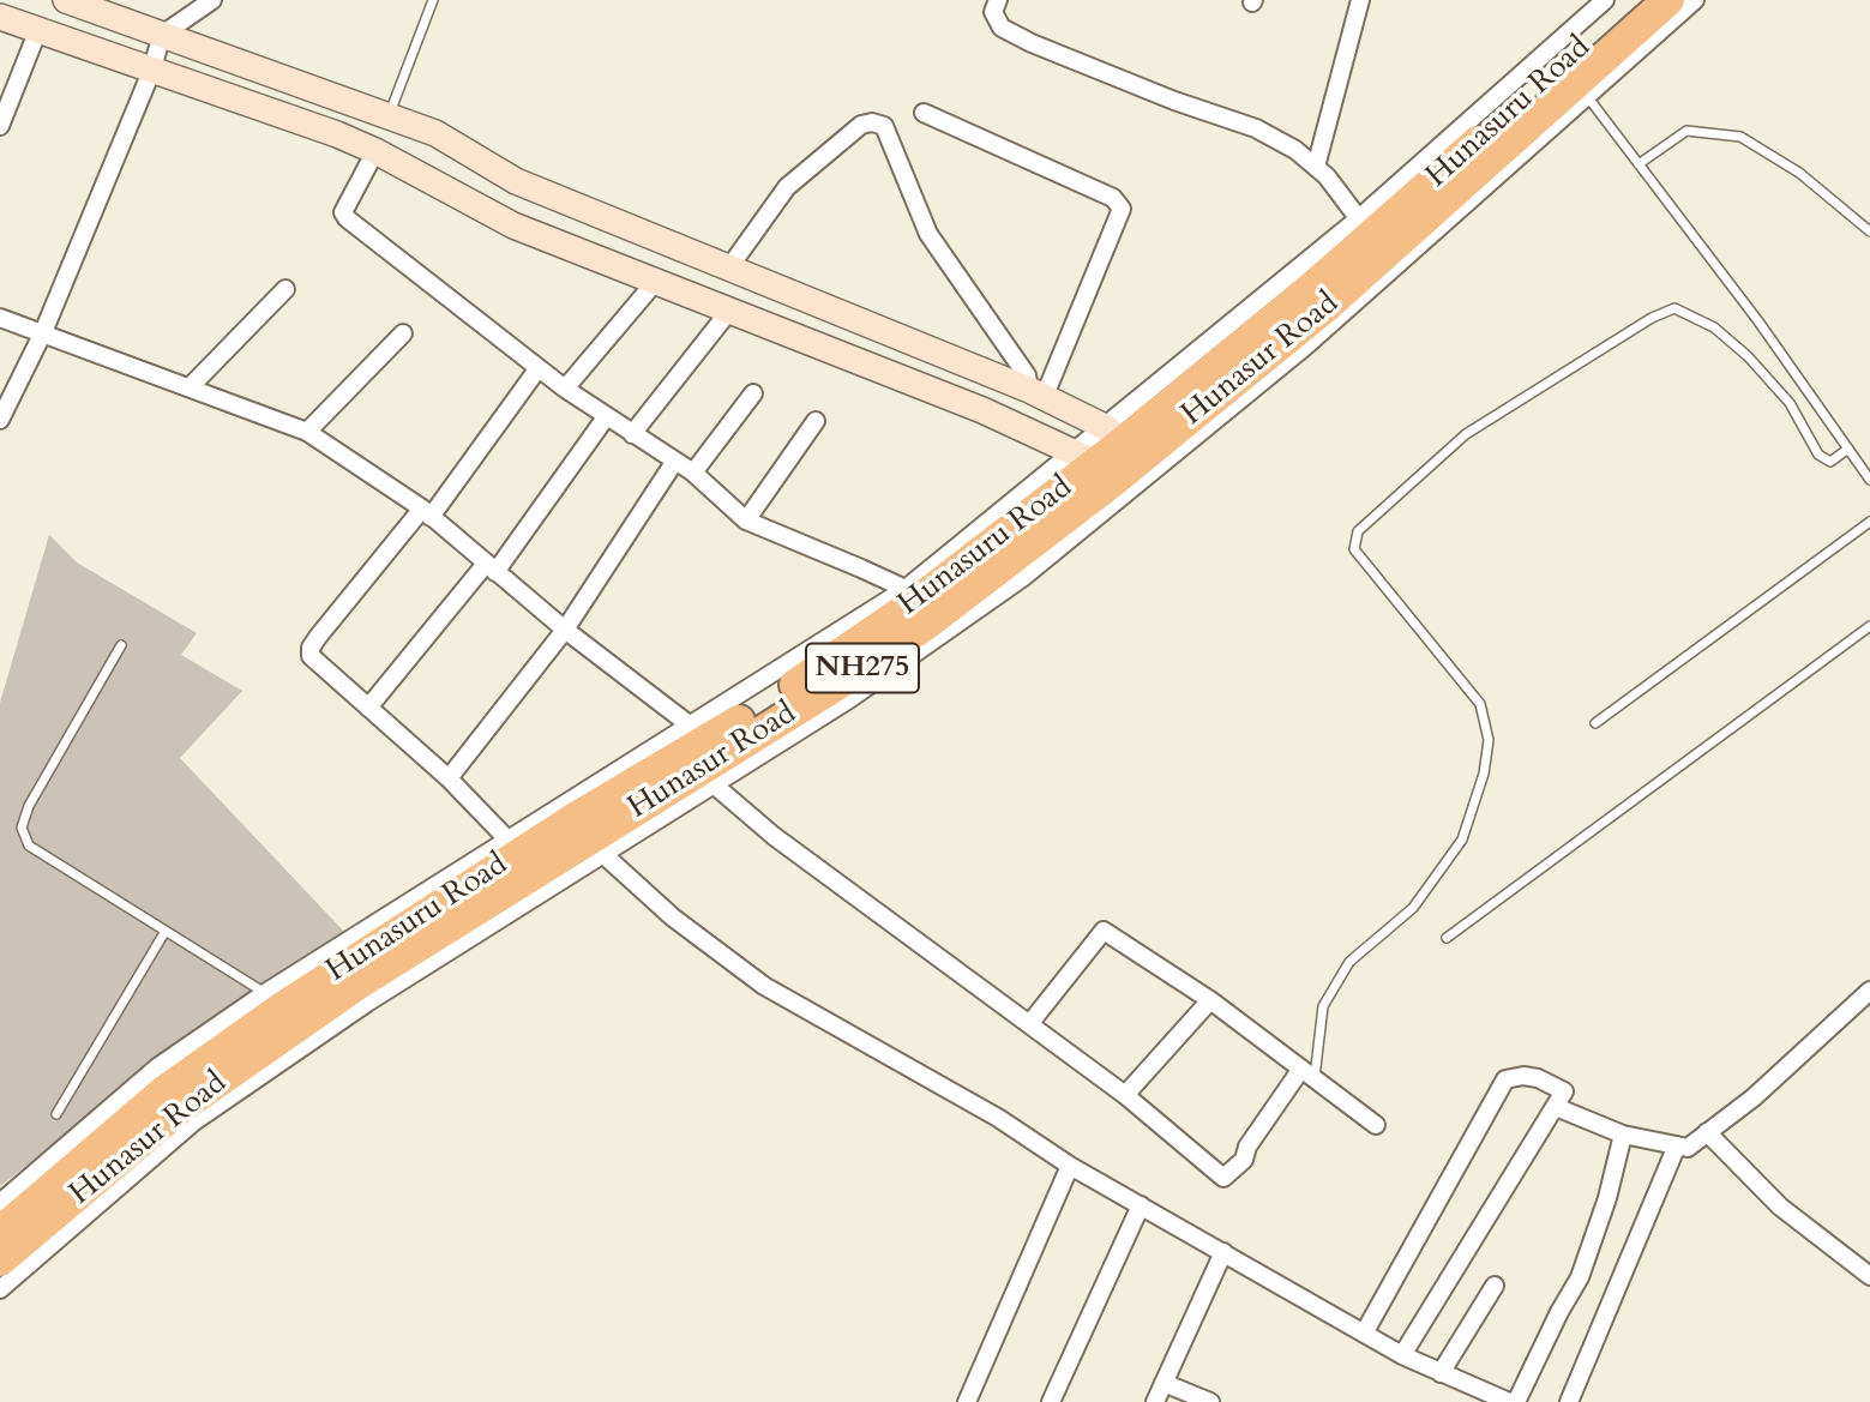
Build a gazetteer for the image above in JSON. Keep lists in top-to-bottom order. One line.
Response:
{"streets":{"highway":["Hunasuru Road","Hunasur Road","NH275"]},"crossings":[["Hunasuru Road","Hunasur Road"]]}
